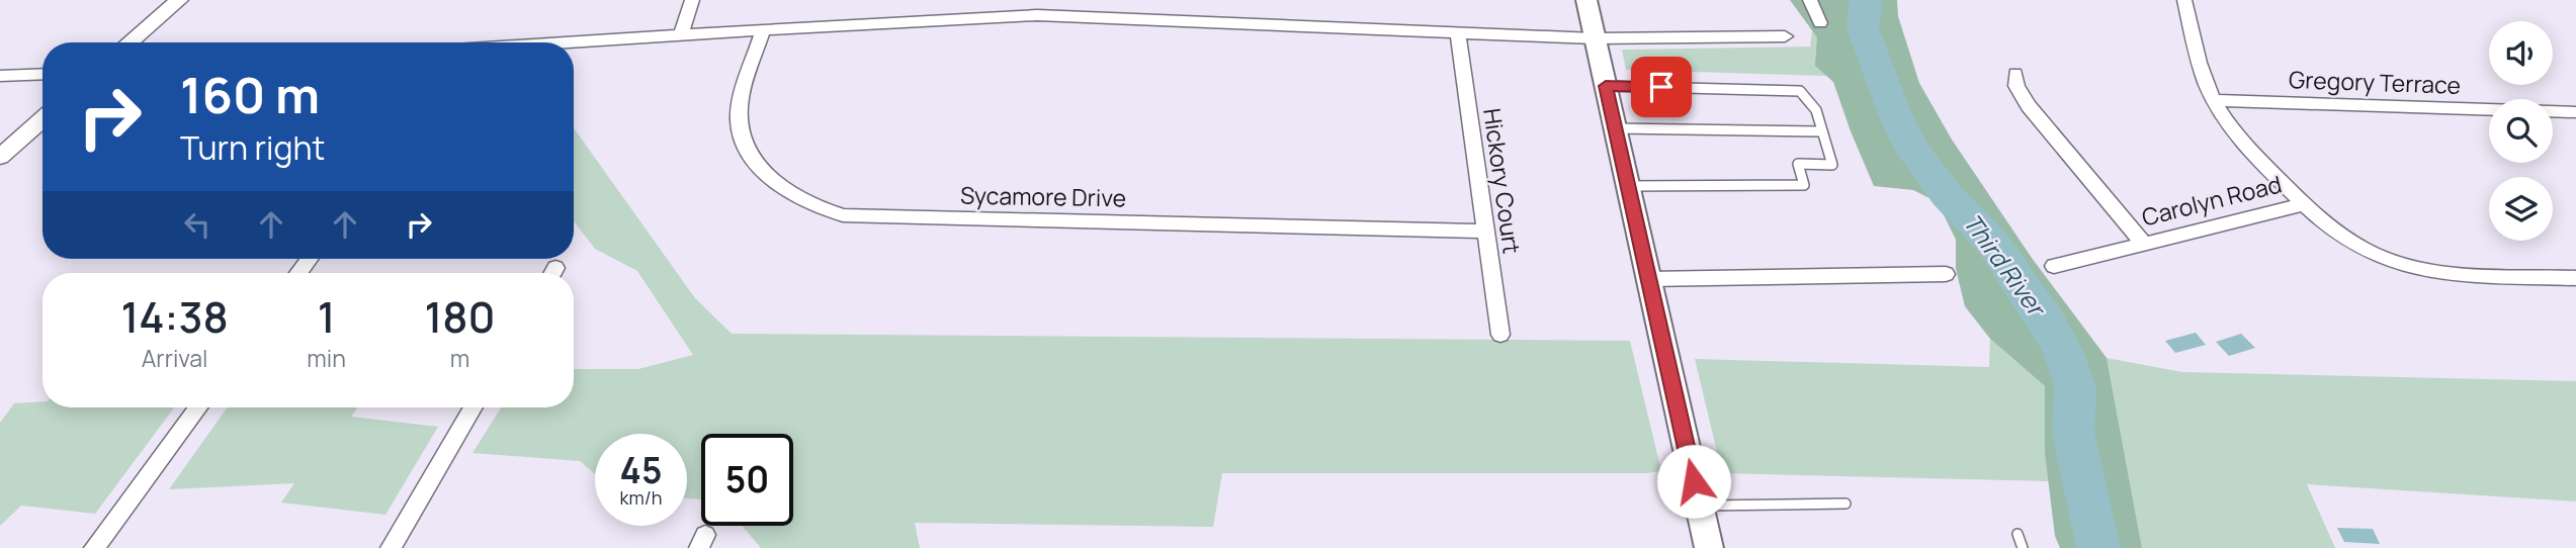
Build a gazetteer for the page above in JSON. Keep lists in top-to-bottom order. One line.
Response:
{"streets":{"street":["Gregory Terrace","Hickory Court","Sycamore Drive","Carolyn Road"]},"crossings":[["Hickory Court","Sycamore Drive"]],"water":["Third River"],"page":{"turn":["160 m","Turn right"],"eta":["14:38","Arrival","1","min","180","m"],"speed":"45 km/h","limit":"50"}}
